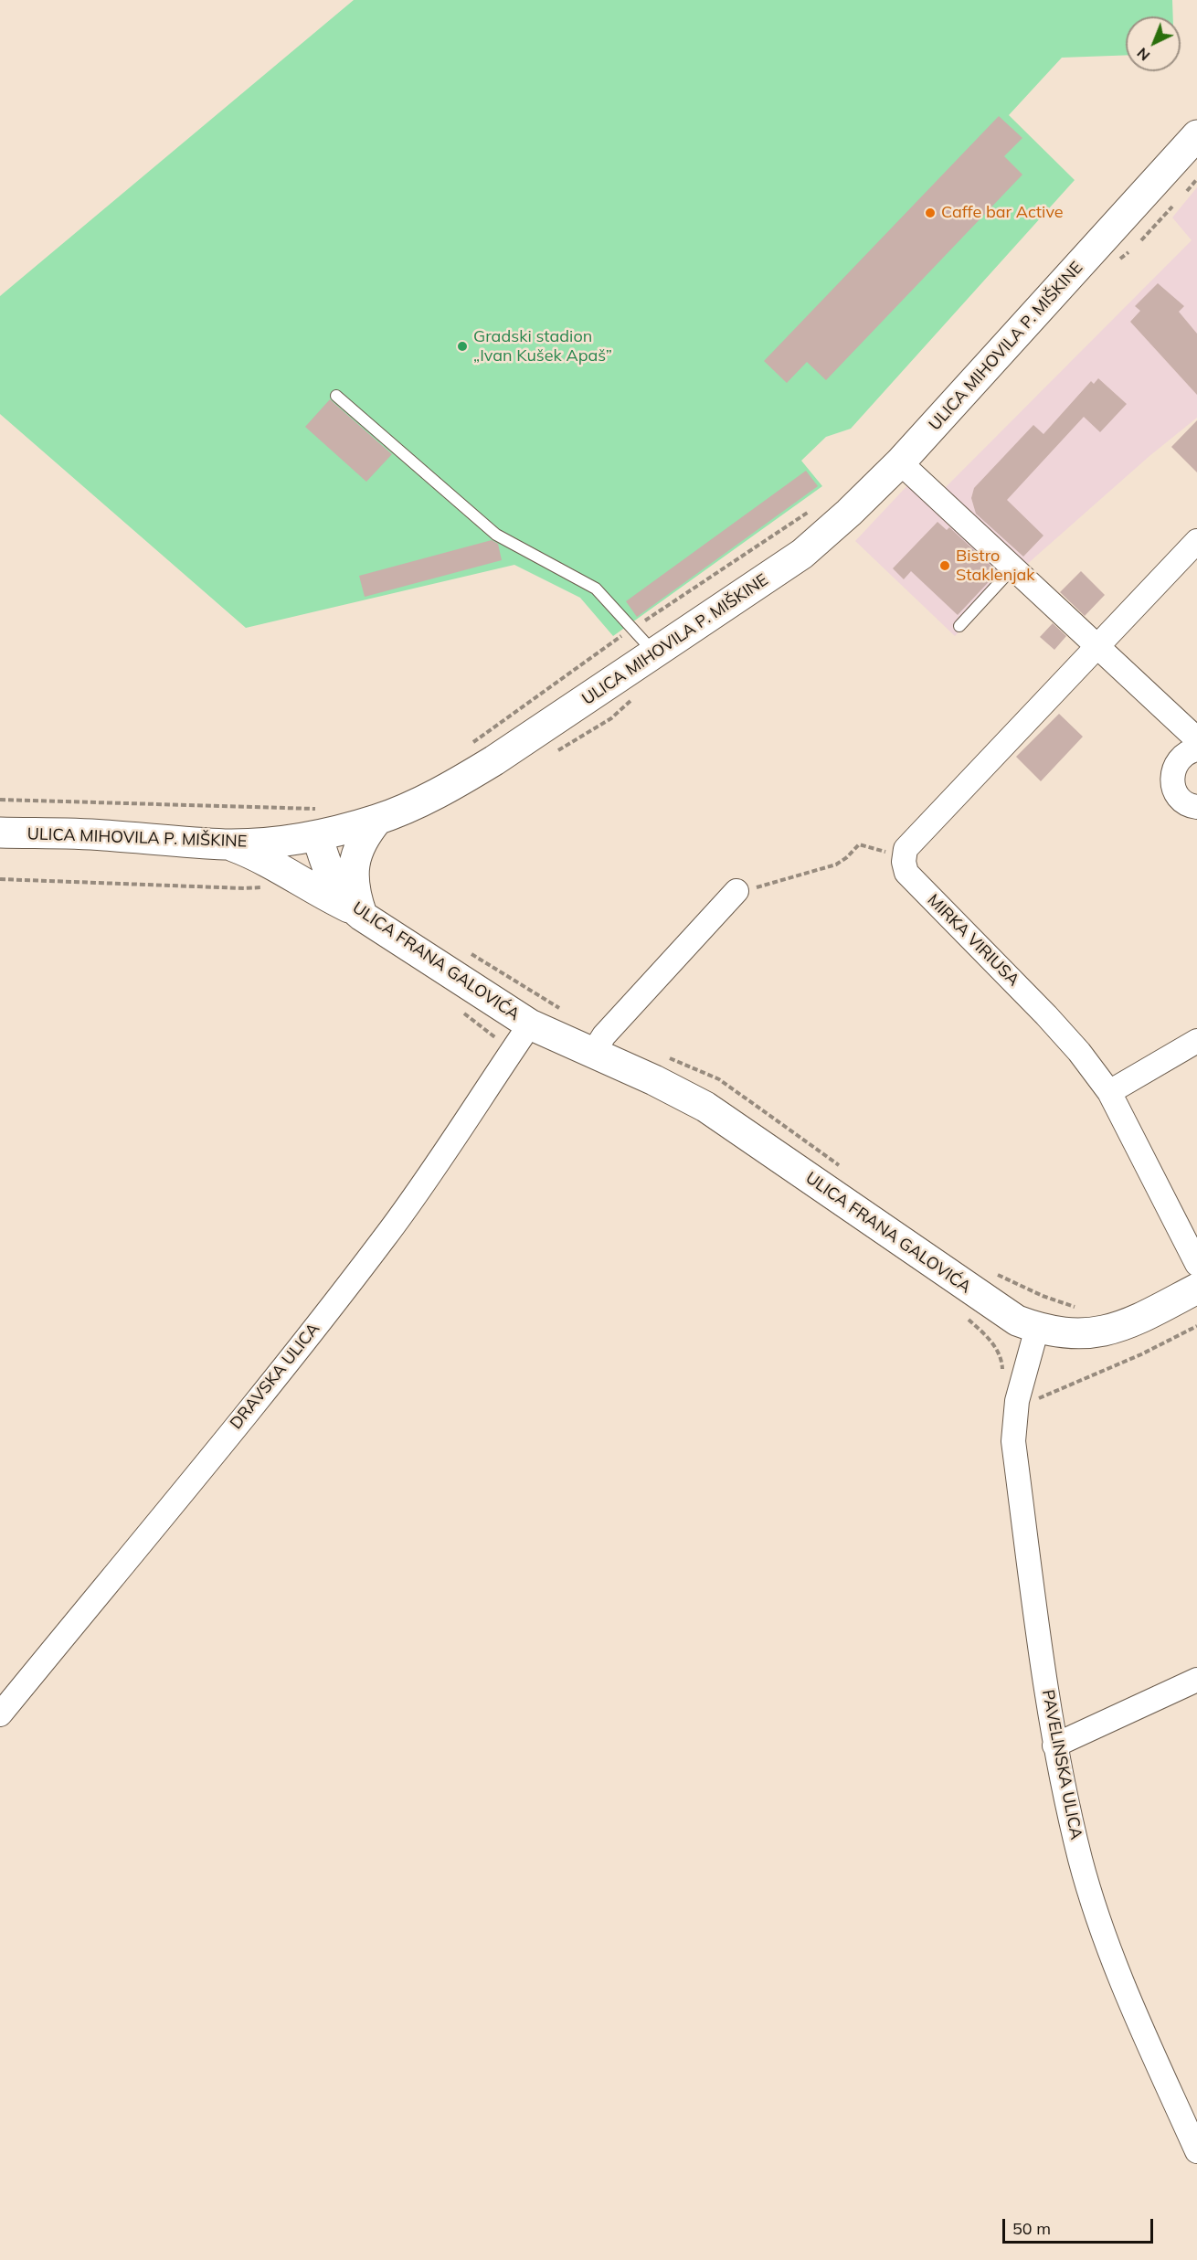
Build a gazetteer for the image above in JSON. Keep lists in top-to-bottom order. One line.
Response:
{"streets":{"main road":["ULICA MIHOVILA P. MIŠKINE","ULICA FRANA GALOVIĆA"],"street":["MIRKA VIRIUSA","DRAVSKA ULICA","PAVELINSKA ULICA"]},"crossings":[["ULICA MIHOVILA P. MIŠKINE","ULICA FRANA GALOVIĆA"],["ULICA FRANA GALOVIĆA","DRAVSKA ULICA"],["ULICA FRANA GALOVIĆA","PAVELINSKA ULICA"]],"places":["Caffe bar Active","Gradski stadion „Ivan Kušek Apaš”","Bistro Staklenjak"],"scale_bar":"50 m","north":"bottom left"}
